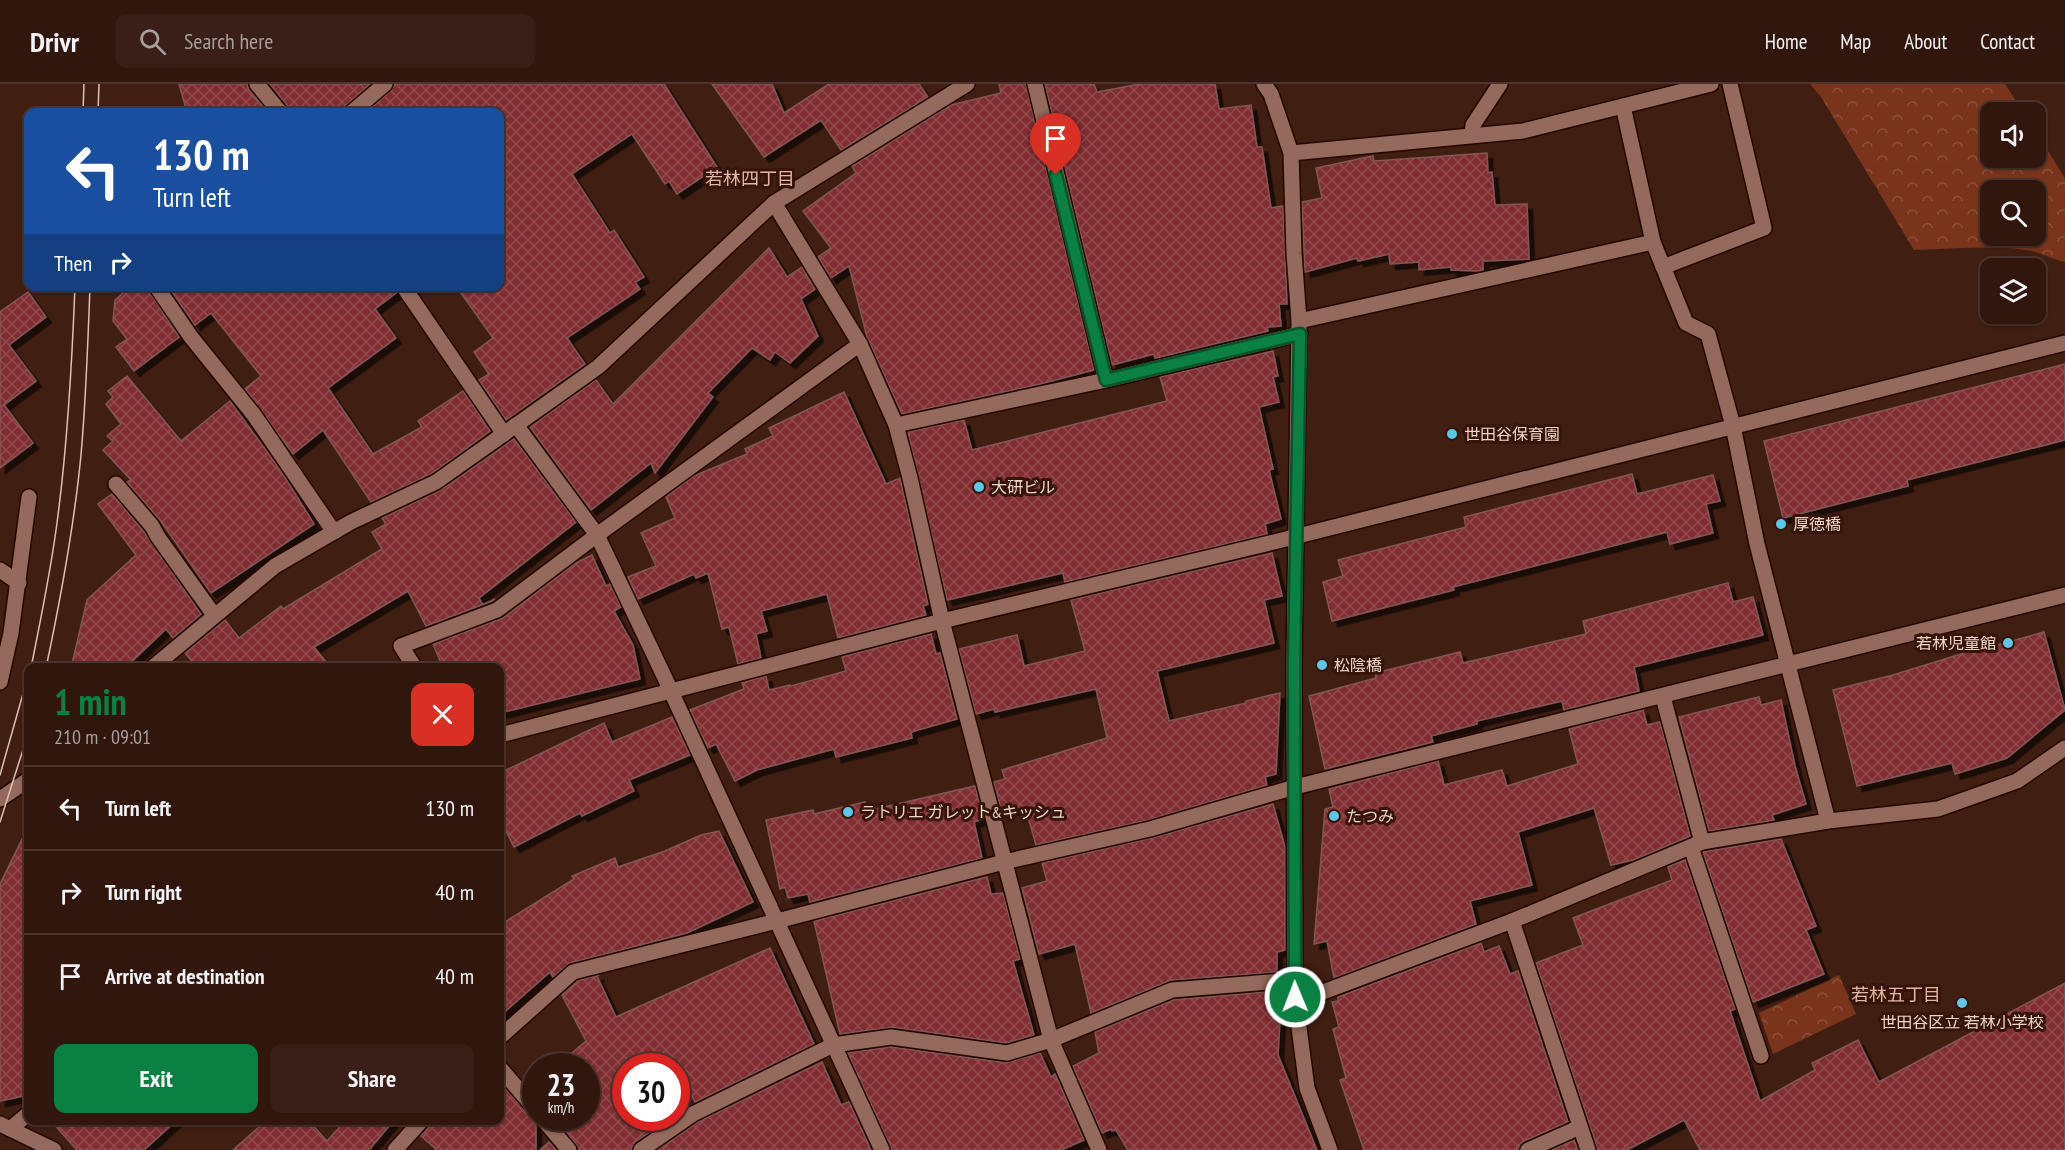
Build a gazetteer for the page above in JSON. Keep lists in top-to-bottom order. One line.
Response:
{"districts":["若林四丁目","若林五丁目"],"places":["世田谷保育園","大研ビル","厚徳橋","若林児童館","松陰橋","ラトリエ ガレット&キッシュ","たつみ","世田谷区立 若林小学校"],"page":{"header":"Drivr","search":"Search here","nav":["Home","Map","About","Contact"],"turn":["130 m","Turn left"],"then":"Then","heading":["1 min","210 m · 09:01"],"list":[{"name":"Turn left","value":"130 m"},{"name":"Turn right","value":"40 m"},{"name":"Arrive at destination","value":"40 m"}],"buttons":["Exit","Share"],"speed":"23 km/h","limit":"30"}}
